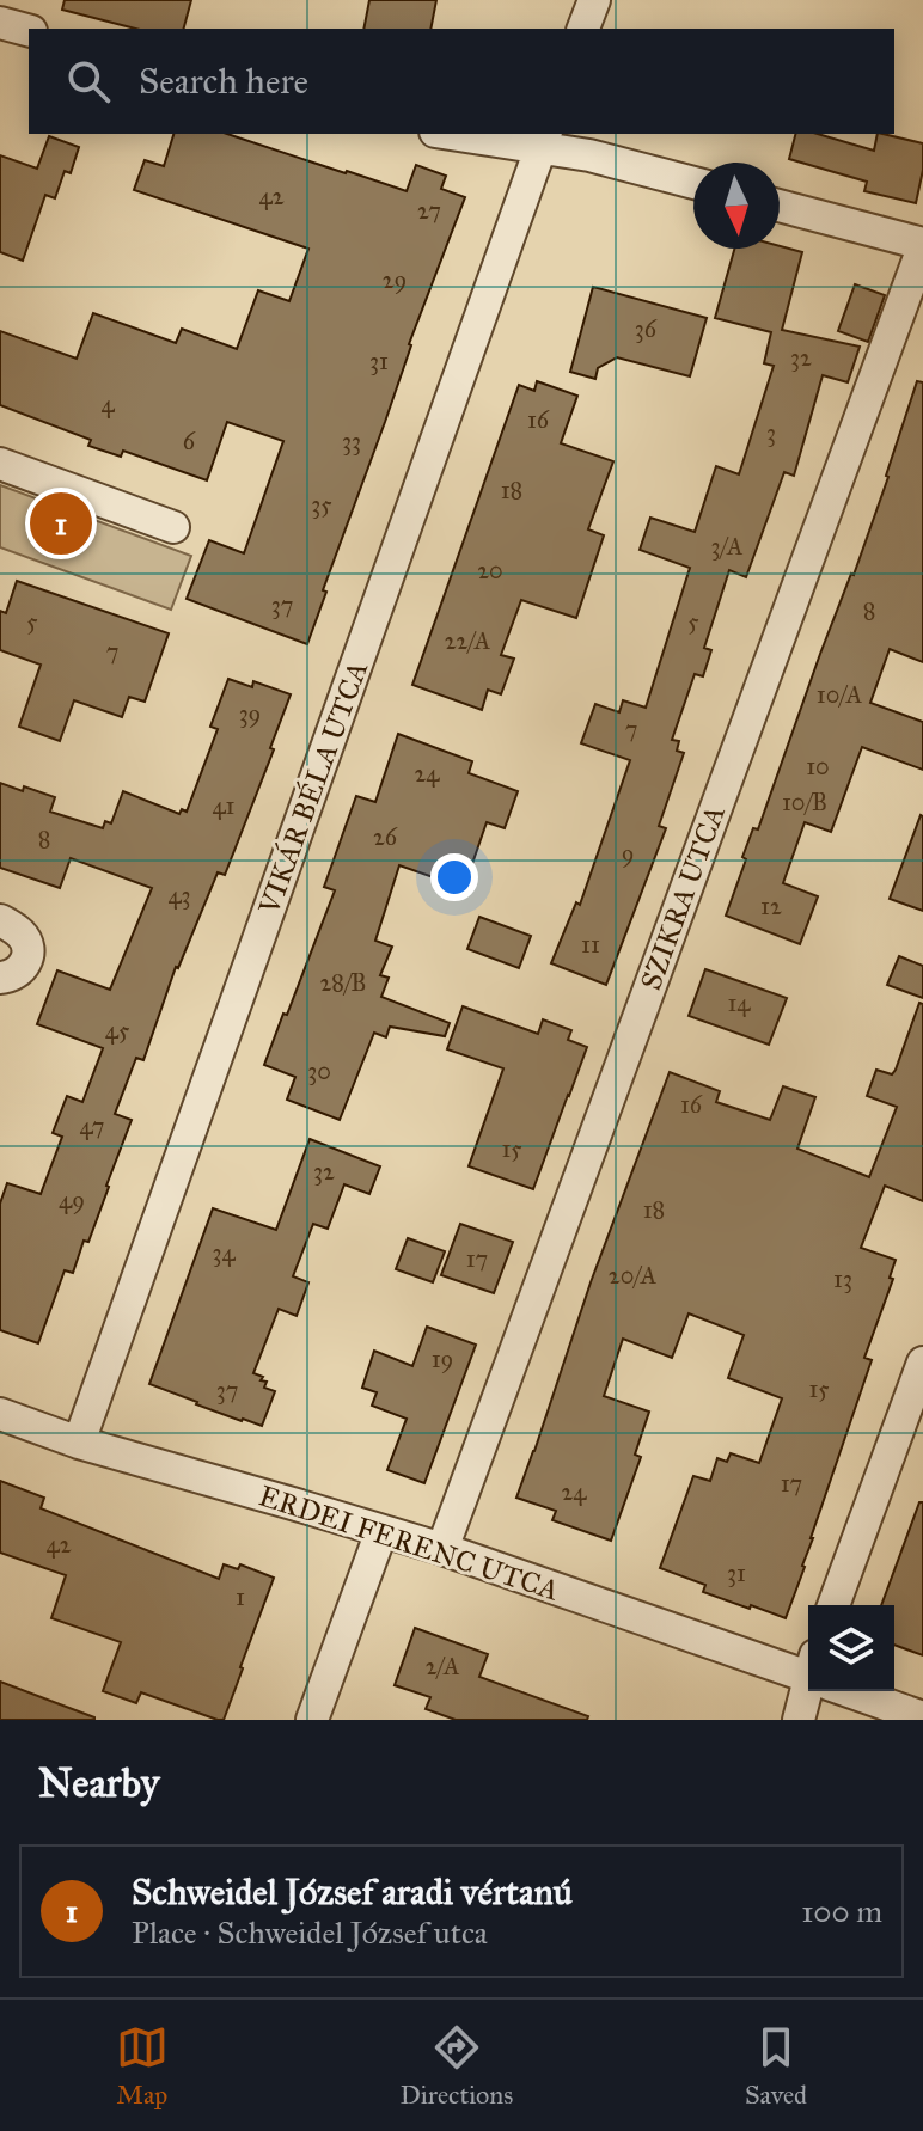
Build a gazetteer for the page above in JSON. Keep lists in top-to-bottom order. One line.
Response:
{"streets":{"street":["VIKÁR BÉLA UTCA","SZIKRA UTCA","ERDEI FERENC UTCA"]},"crossings":[["VIKÁR BÉLA UTCA","ERDEI FERENC UTCA"],["SZIKRA UTCA","ERDEI FERENC UTCA"]],"house_numbers":["42","27","29","36","32","31","4","16","3","6","33","18","35","3/A","20","37","8","5","5","22/A","7","10/A","39","7","10","24","10/B","41","26","8","9","43","12","11","28/B","14","45","30","16","47","15","32","49","18","34","17","20/A","13","19","15","37","17","24","42","31","1","2/A"],"north":"bottom","page":{"search":"Search here","pins":"1","heading":"Nearby","list":[{"mark":"1","name":"Schweidel József aradi vértanú","note":"Place · Schweidel József utca","value":"100 m"}],"nav":["Map","Directions","Saved"]}}
